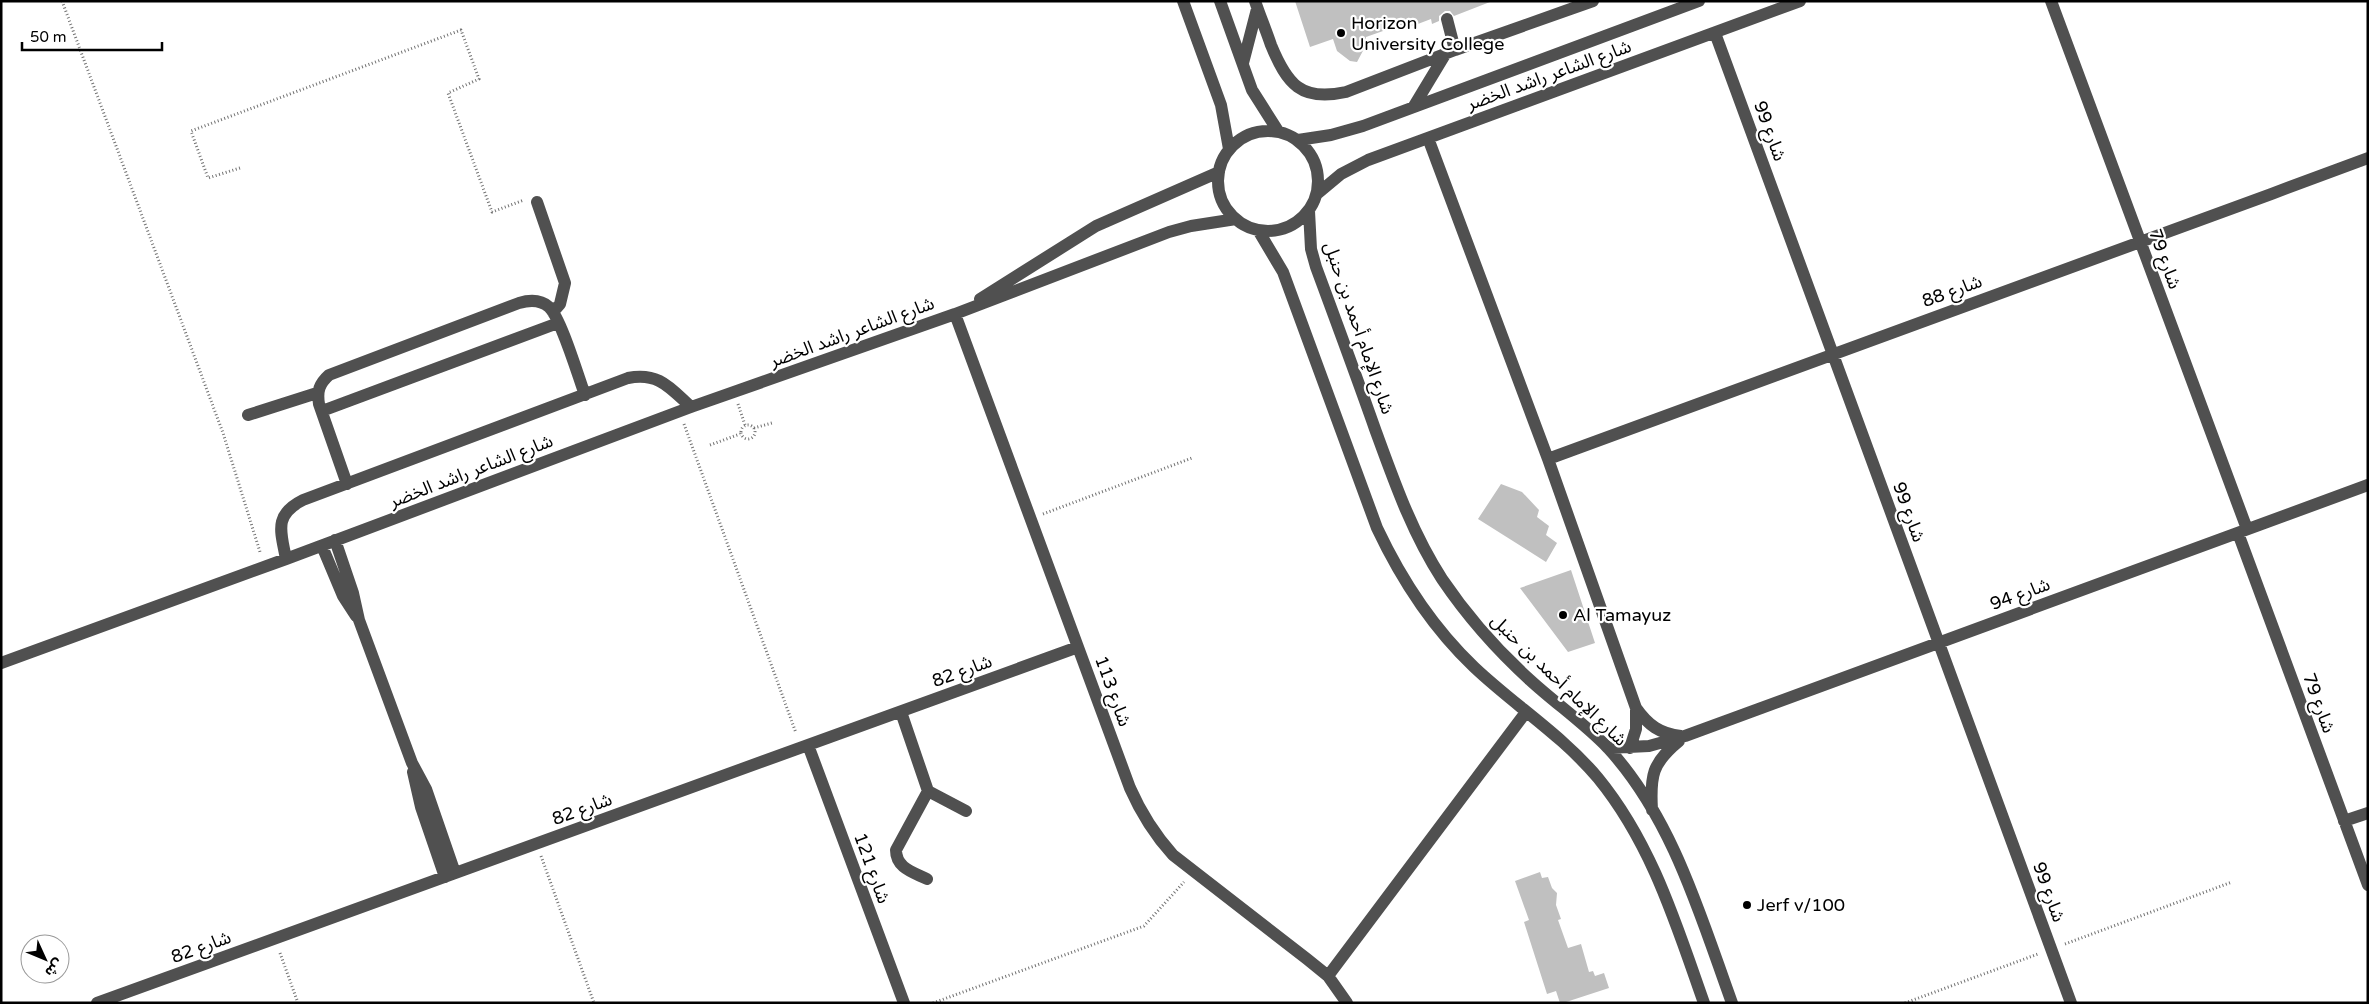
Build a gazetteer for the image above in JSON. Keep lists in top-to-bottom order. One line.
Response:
{"streets":{"street":["شارع الشاعر راشد الخضر","شارع 99","شارع 79","شارع 88","شارع الإمام أحمد بن حنبل","شارع 94","شارع 82","شارع 113","شارع 121"]},"crossings":[["شارع الشاعر راشد الخضر","شارع 99"],["شارع الشاعر راشد الخضر","شارع الإمام أحمد بن حنبل"],["شارع الشاعر راشد الخضر","شارع 113"],["شارع 99","شارع 88"],["شارع 99","شارع 94"],["شارع 79","شارع 88"],["شارع 79","شارع 94"],["شارع الإمام أحمد بن حنبل","شارع 94"],["شارع 82","شارع 113"],["شارع 82","شارع 121"]],"places":["Horizon University College","Al Tamayuz","Jerf v/100"],"scale_bar":"50 m","north":"bottom right"}
